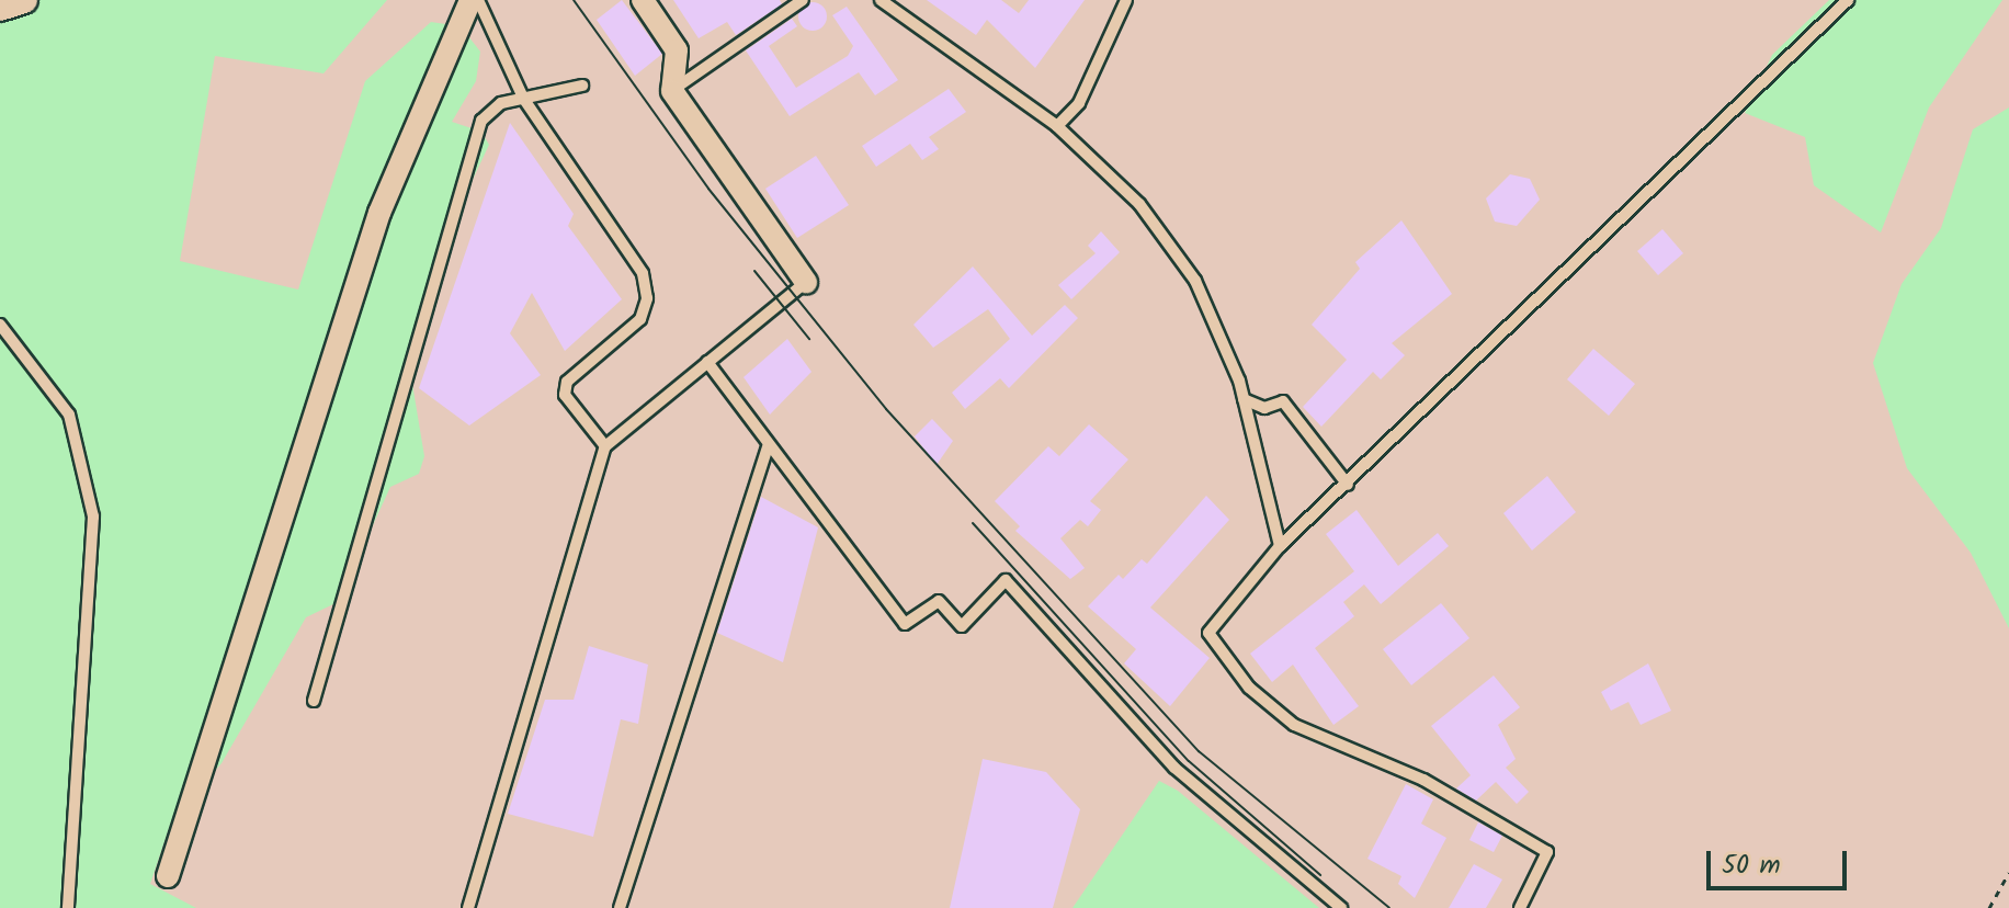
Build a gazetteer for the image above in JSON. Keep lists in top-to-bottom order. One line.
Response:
{"scale_bar":"50 m"}
